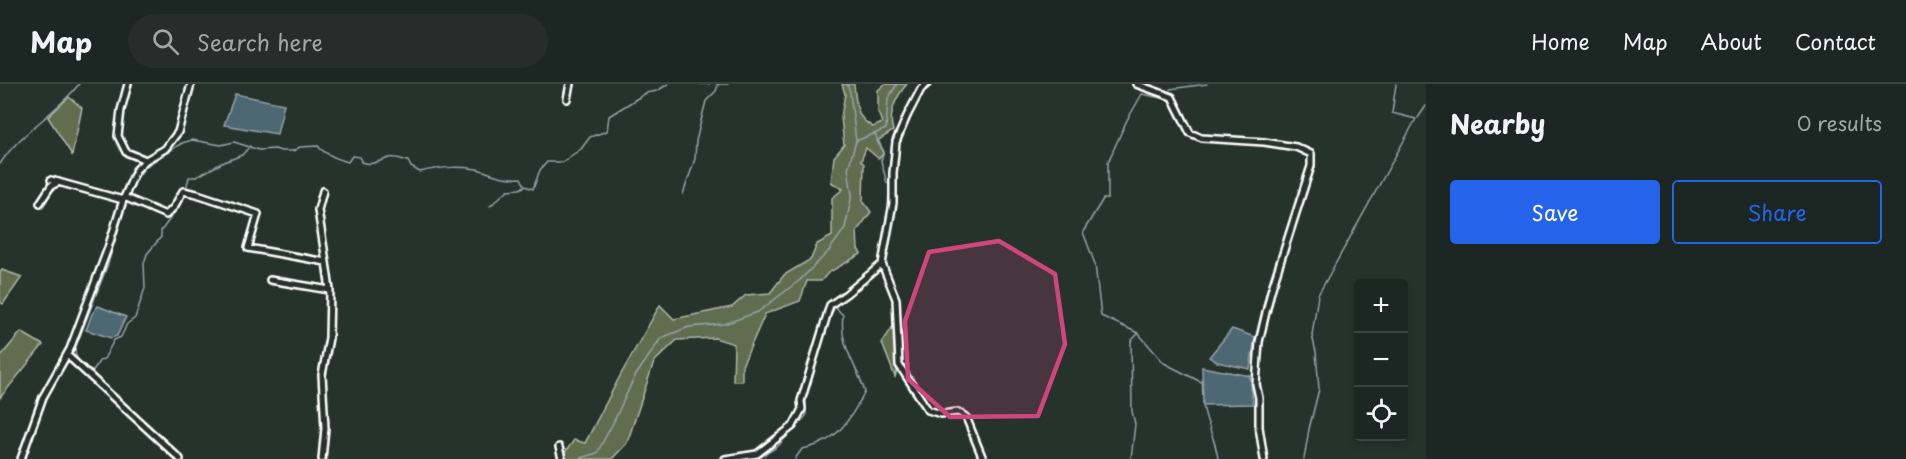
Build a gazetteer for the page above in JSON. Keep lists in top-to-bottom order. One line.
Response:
{"page":{"header":"Map","search":"Search here","nav":["Home","Map","About","Contact"],"heading":["Nearby","0 results"],"buttons":["Save","Share"],"map_buttons":["+","−"]}}
